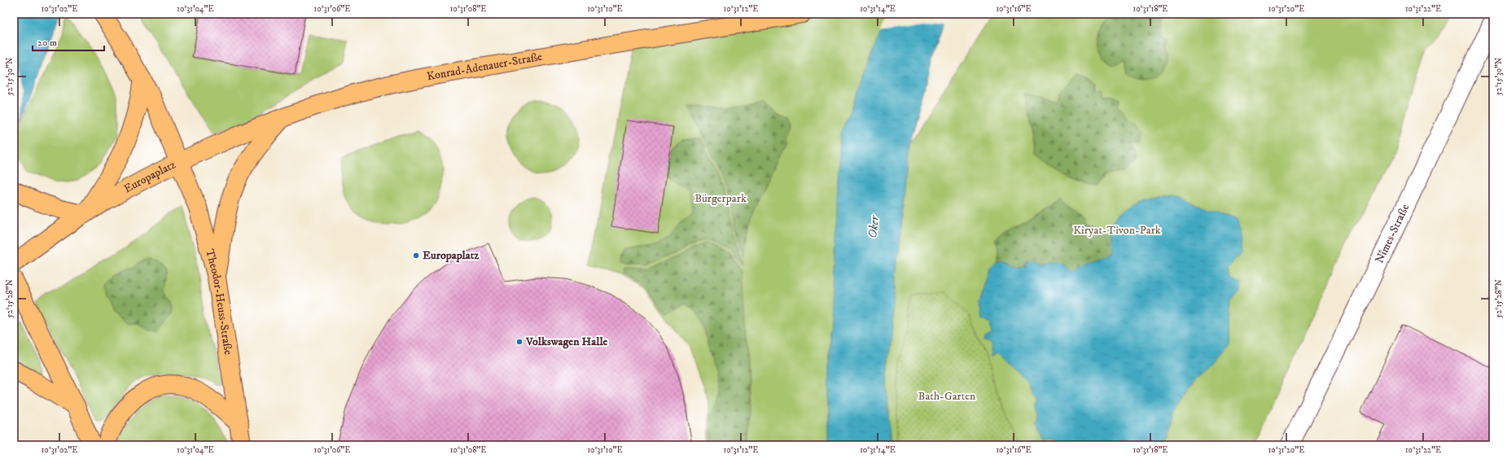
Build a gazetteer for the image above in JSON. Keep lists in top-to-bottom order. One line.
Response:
{"streets":{"main road":["Konrad-Adenauer-Straße","Europaplatz","Theodor-Heuss-Straße"],"street":["Nîmes-Straße"]},"crossings":[["Konrad-Adenauer-Straße","Europaplatz"],["Konrad-Adenauer-Straße","Theodor-Heuss-Straße"],["Europaplatz","Theodor-Heuss-Straße"]],"water":["Oker"],"parks":["Bürgerpark","Kiryat-Tivon-Park","Bath-Garten"],"places":["Europaplatz","Volkswagen Halle"],"scale_bar":"20 m","coordinates":["10°31'02\"E","10°31'04\"E","10°31'06\"E","10°31'08\"E","10°31'10\"E","10°31'12\"E","10°31'14\"E","10°31'16\"E","10°31'18\"E","10°31'20\"E","10°31'22\"E","52°15'30\"N","52°15'28\"N"]}
